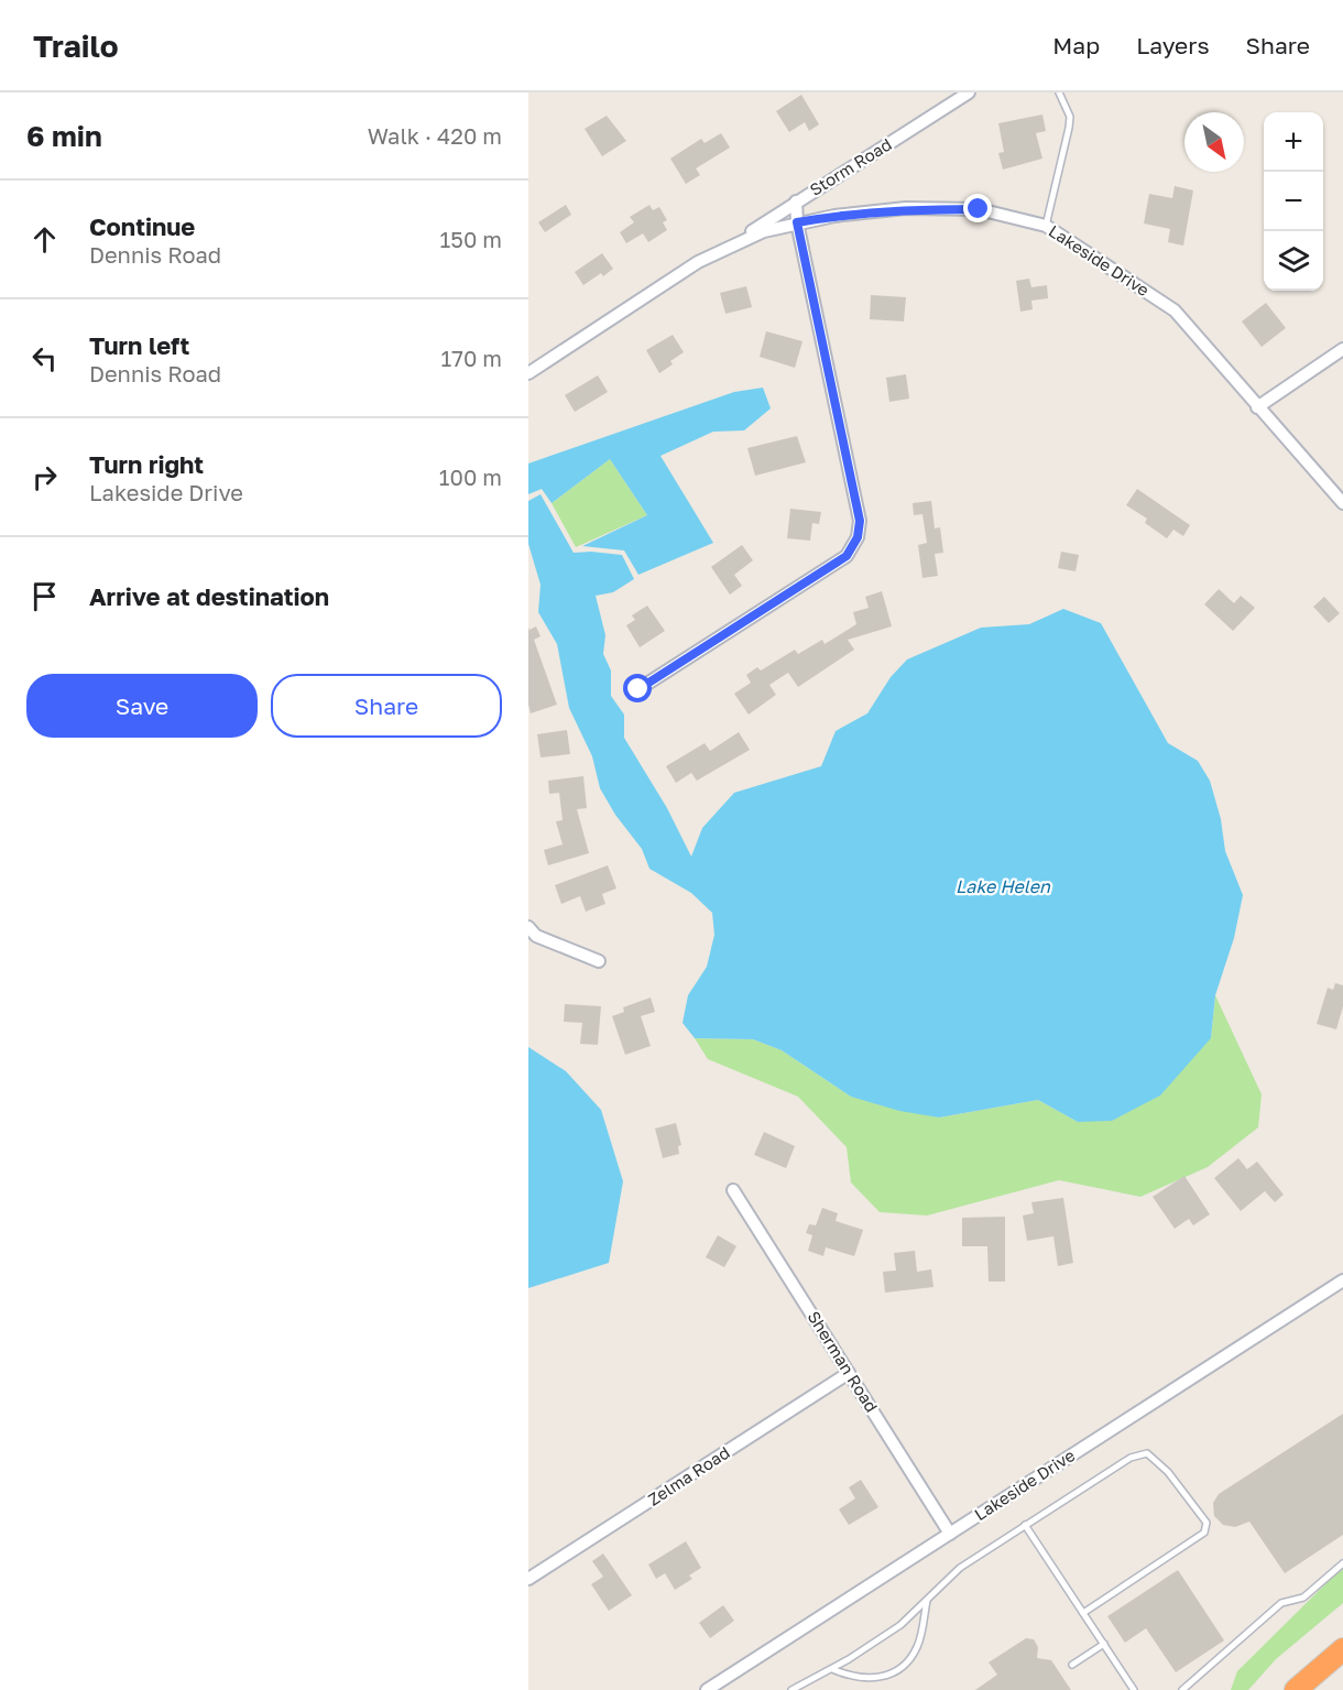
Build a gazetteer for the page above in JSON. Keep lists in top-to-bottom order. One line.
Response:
{"streets":{"street":["Storm Road","Lakeside Drive","Sherman Road","Zelma Road"]},"crossings":[["Storm Road","Lakeside Drive"],["Lakeside Drive","Sherman Road"],["Sherman Road","Zelma Road"]],"water":["Lake Helen"],"north":"bottom right","page":{"header":"Trailo","nav":["Map","Layers","Share"],"heading":["6 min","Walk · 420 m"],"map_buttons":["+","−"],"list":[["Continue","Dennis Road","150 m"],["Turn left","Dennis Road","170 m"],["Turn right","Lakeside Drive","100 m"],"Arrive at destination"],"buttons":["Save","Share"]}}
